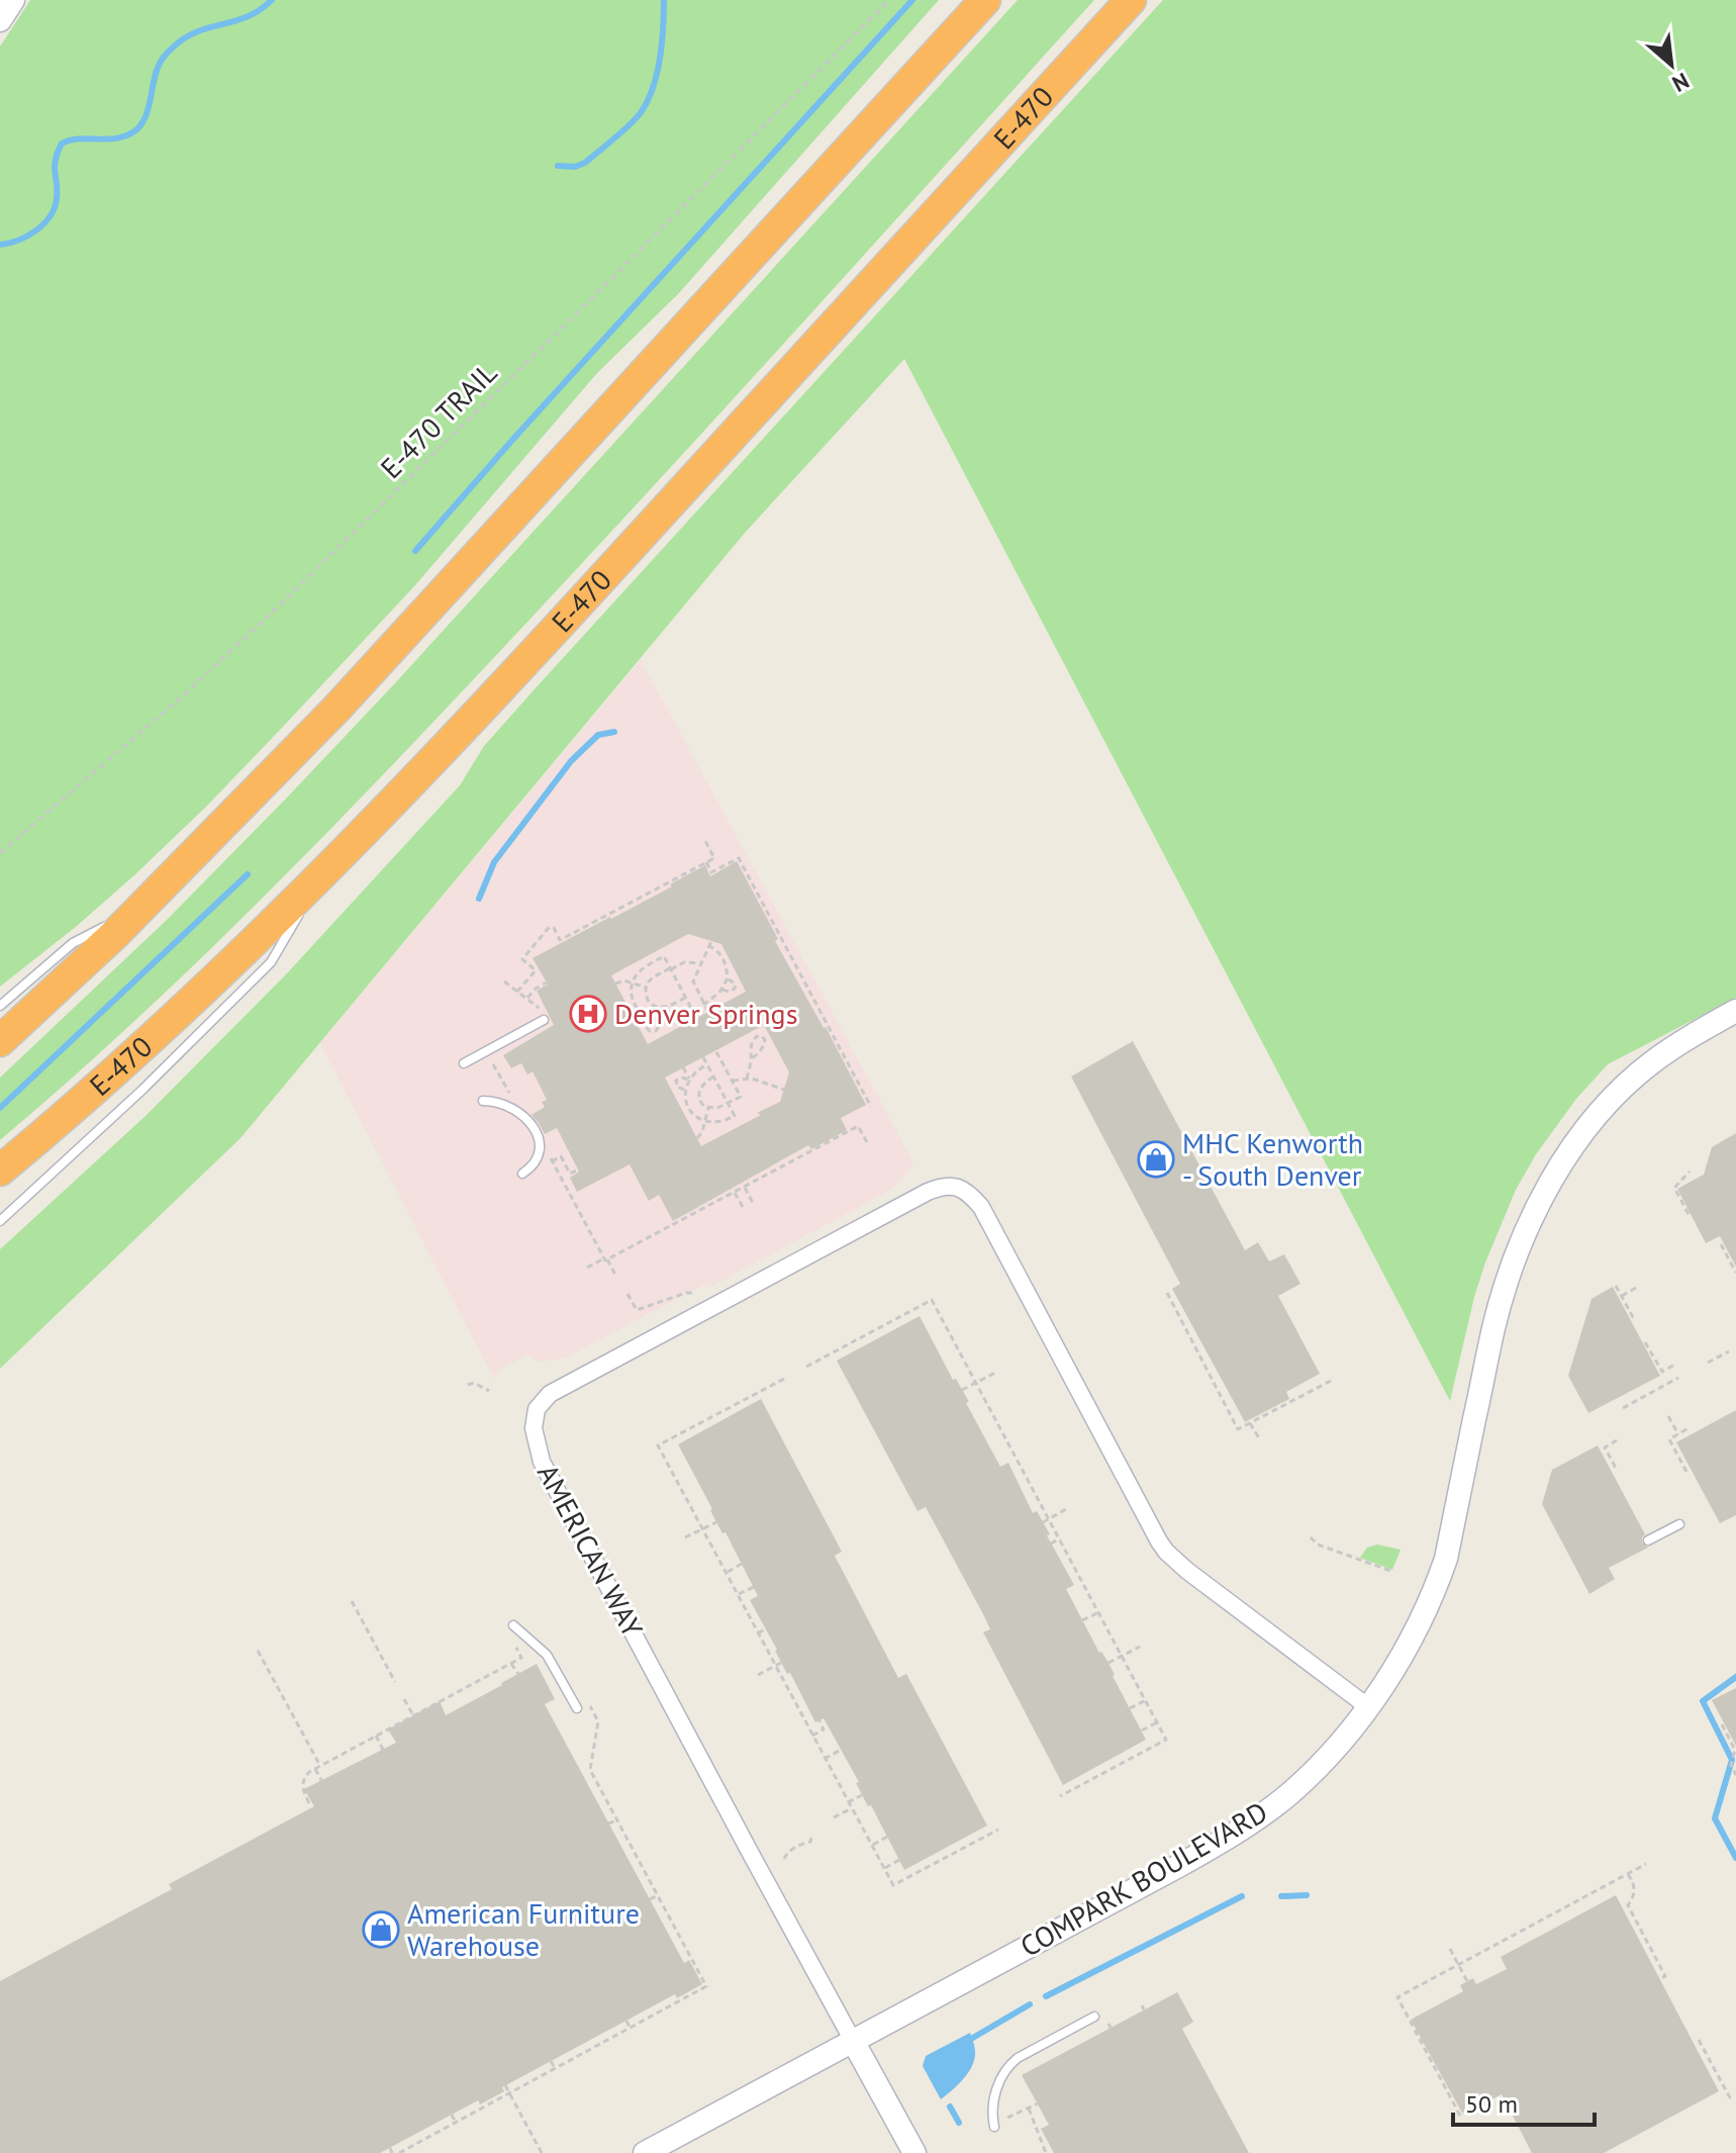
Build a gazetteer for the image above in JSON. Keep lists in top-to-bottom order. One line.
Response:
{"streets":{"highway":["E-470"],"street":["AMERICAN WAY","COMPARK BOULEVARD"],"path":["E-470 TRAIL"]},"crossings":[["AMERICAN WAY","COMPARK BOULEVARD"]],"places":{"hospital":["Denver Springs"],"shop":["MHC Kenworth - South Denver","American Furniture Warehouse"]},"scale_bar":"50 m","north":"bottom right"}
